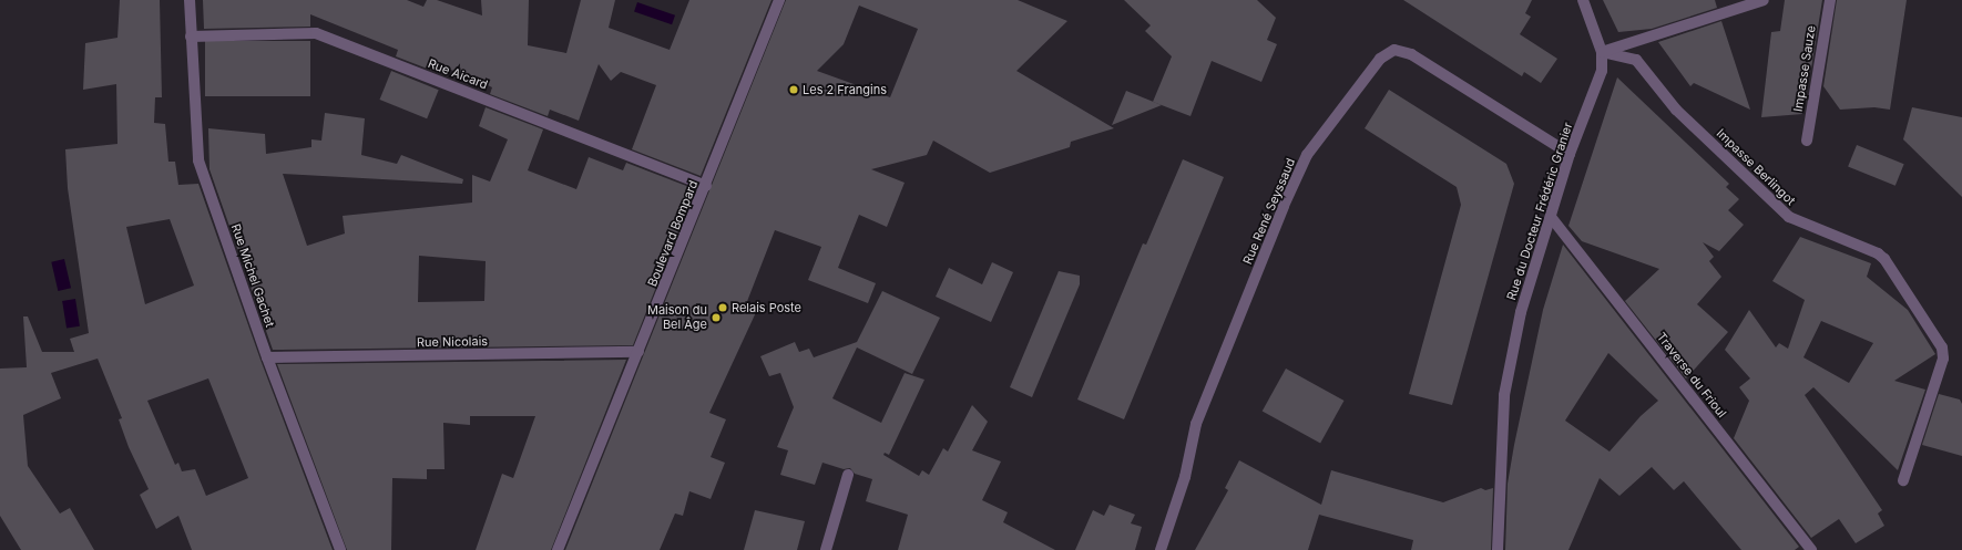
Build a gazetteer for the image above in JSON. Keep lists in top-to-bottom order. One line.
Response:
{"streets":{"street":["Impasse Sauze","Rue Aicard","Impasse Berlingot","Rue René Seyssaud","Rue du Docteur Frédéric Granier","Boulevard Bompard","Rue Michel Gachet","Rue Nicolais","Traverse du Frioul"]},"crossings":[["Rue Aicard","Boulevard Bompard"],["Rue Aicard","Rue Michel Gachet"],["Impasse Berlingot","Rue du Docteur Frédéric Granier"],["Rue René Seyssaud","Rue du Docteur Frédéric Granier"],["Rue du Docteur Frédéric Granier","Traverse du Frioul"],["Boulevard Bompard","Rue Nicolais"],["Rue Michel Gachet","Rue Nicolais"]],"places":["Les 2 Frangins","Relais Poste","Maison du Bel Âge"]}
